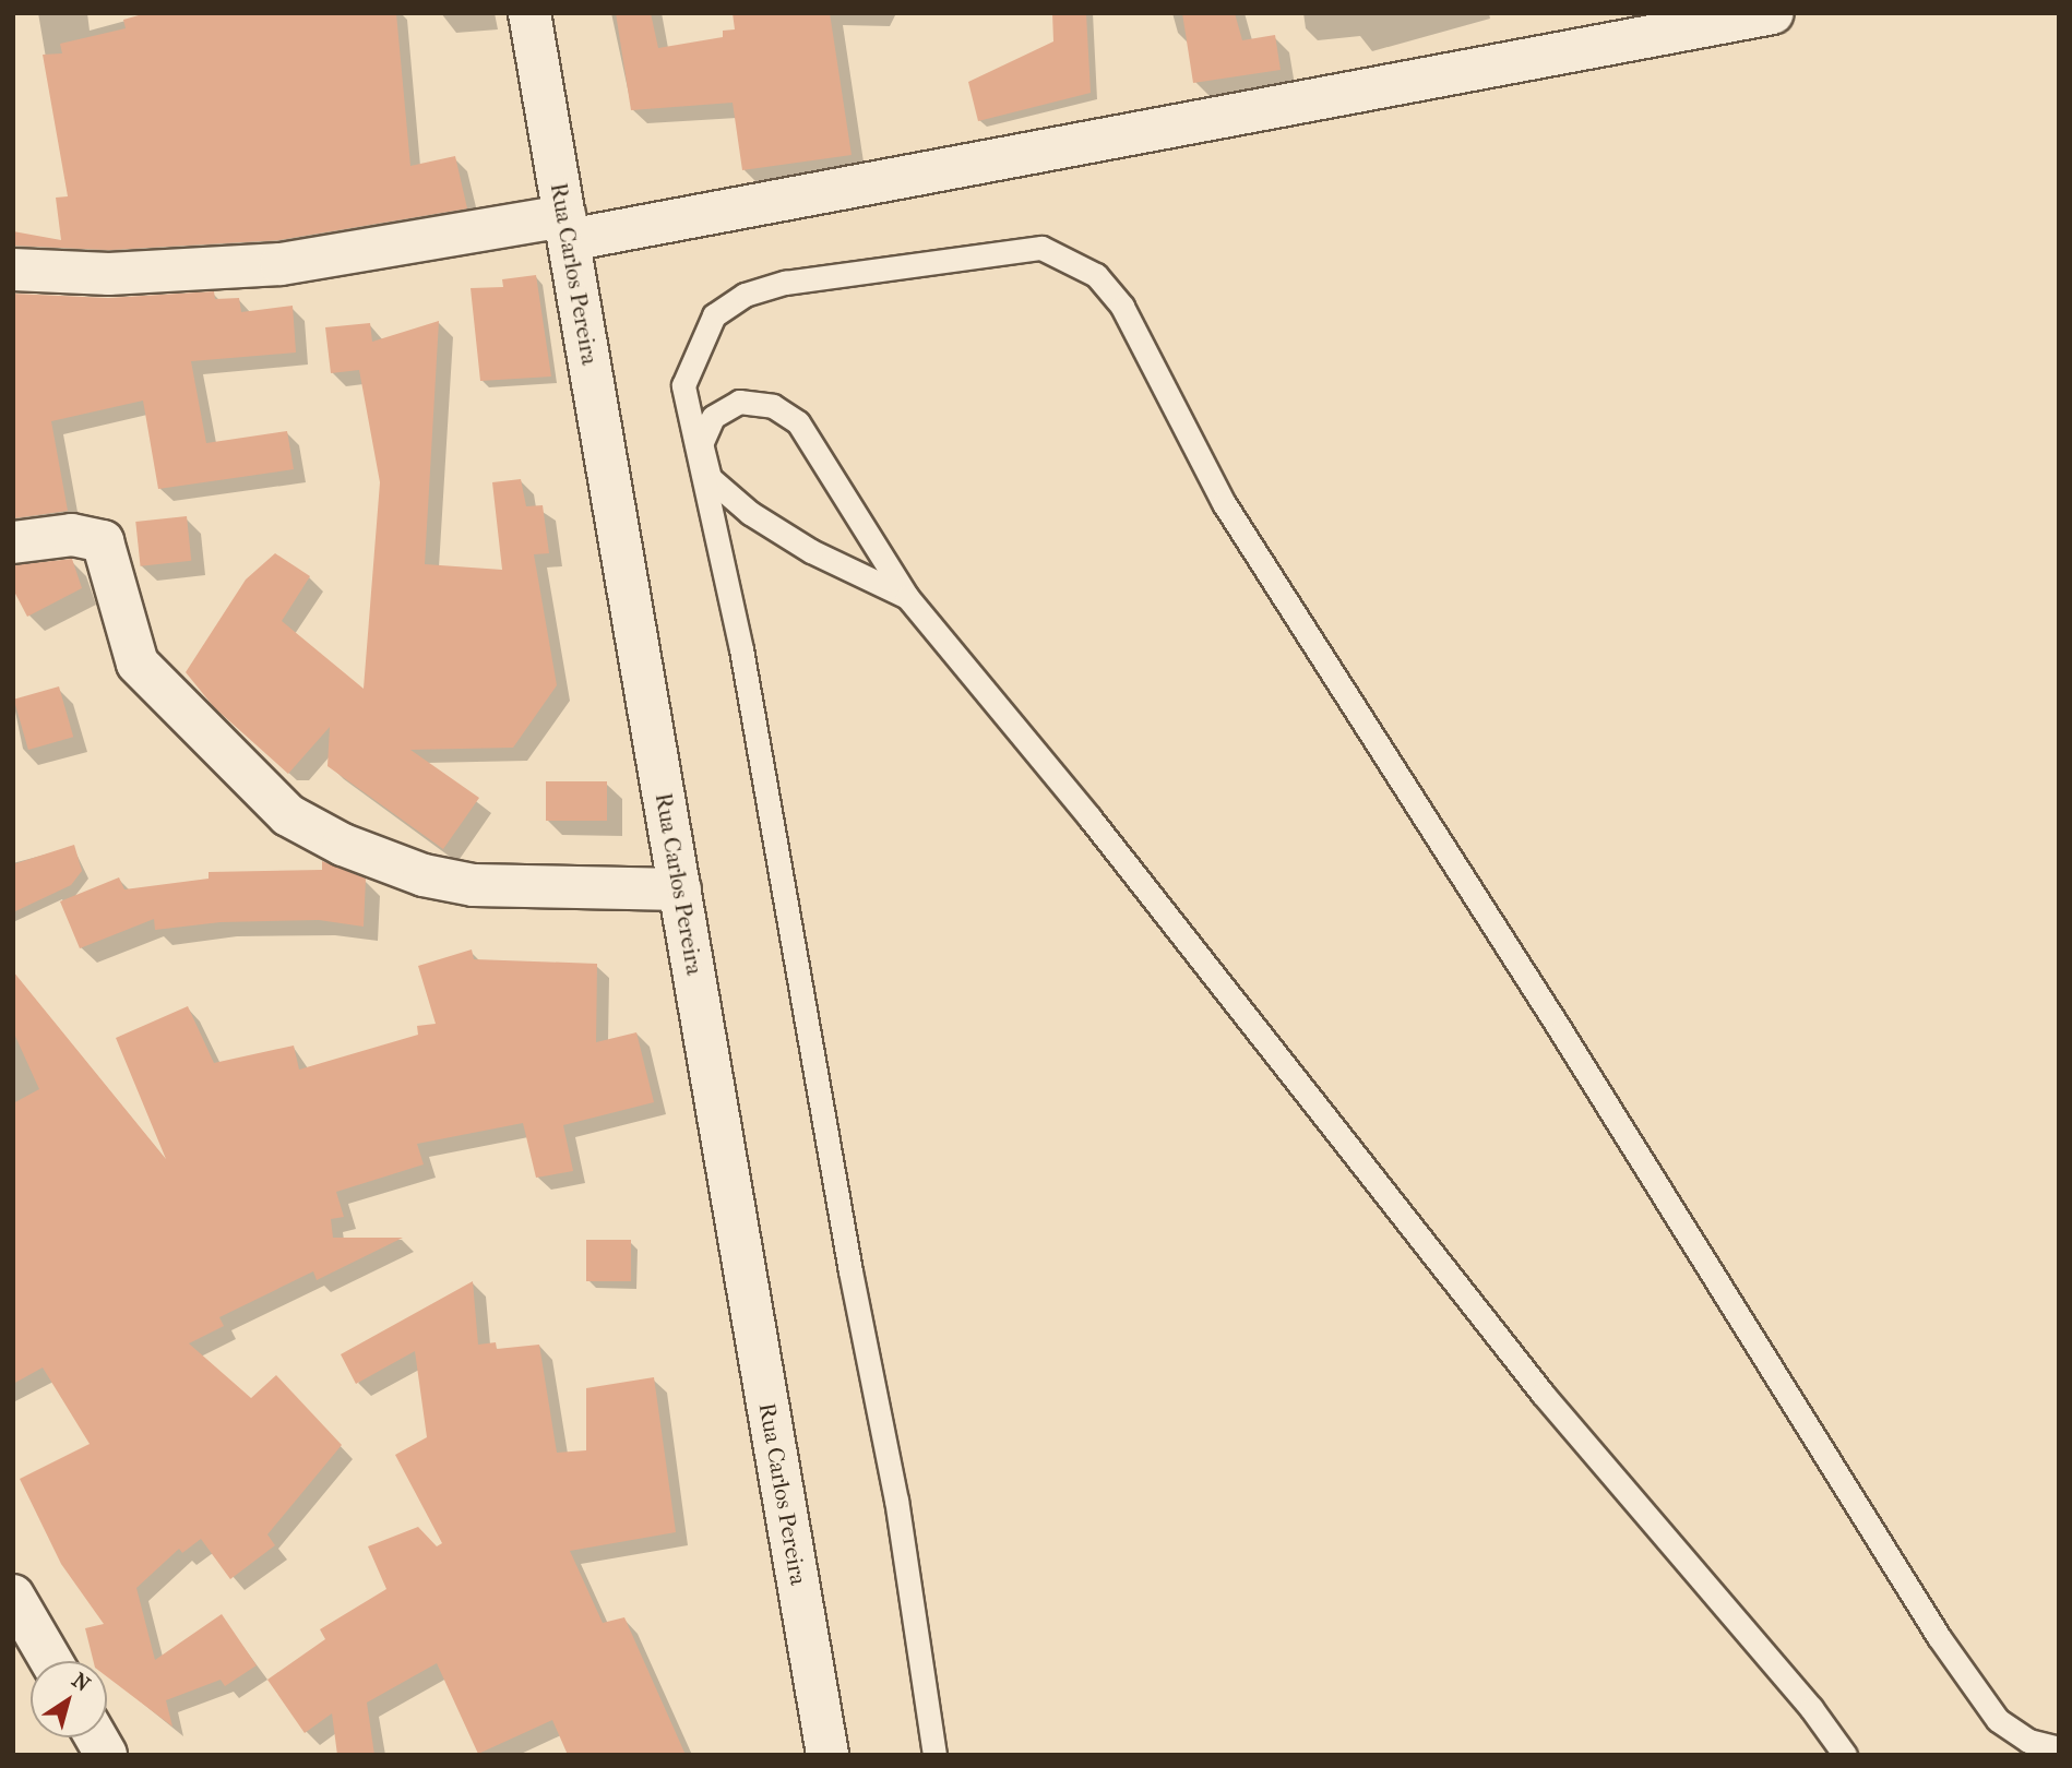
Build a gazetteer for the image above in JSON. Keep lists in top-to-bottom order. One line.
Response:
{"streets":{"street":["Rua Carlos Pereira"]},"north":"top right"}
